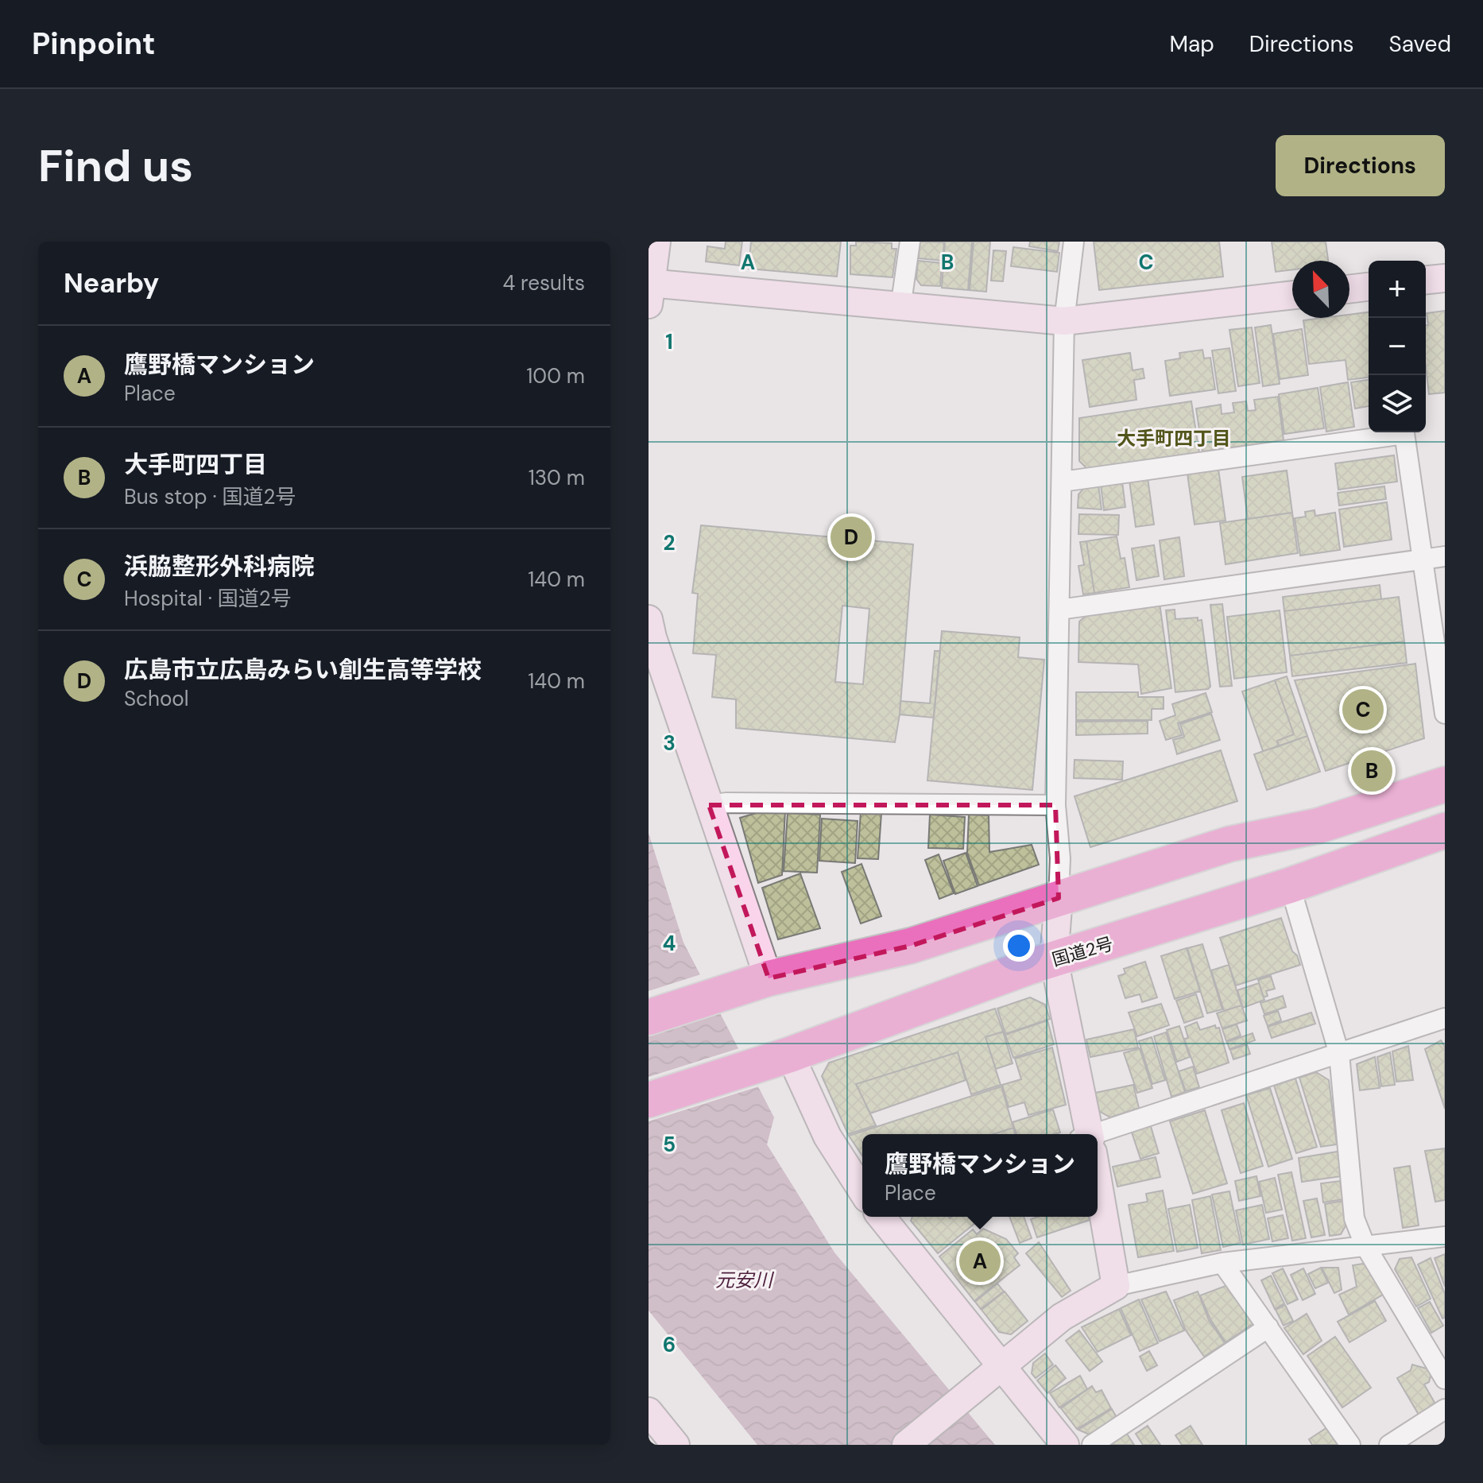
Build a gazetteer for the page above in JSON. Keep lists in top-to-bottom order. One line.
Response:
{"streets":{"highway":["国道2号"]},"districts":["大手町四丁目"],"water":["元安川"],"north":"top left","page":{"header":"Pinpoint","nav":["Map","Directions","Saved"],"buttons":"Directions","title":"Find us","heading":["Nearby","4 results"],"map_buttons":["+","−"],"list":[{"mark":"A","name":"鷹野橋マンション","note":"Place","value":"100 m"},{"mark":"B","name":"大手町四丁目","note":"Bus stop · 国道2号","value":"130 m"},{"mark":"C","name":"浜脇整形外科病院","note":"Hospital · 国道2号","value":"140 m"},{"mark":"D","name":"広島市立広島みらい創生高等学校","note":"School","value":"140 m"}],"pins":["D","C","B","A"],"popup":["鷹野橋マンション","Place"]},"grid":{"columns":["A","B","C"],"rows":["1","2","3","4","5","6"]}}
